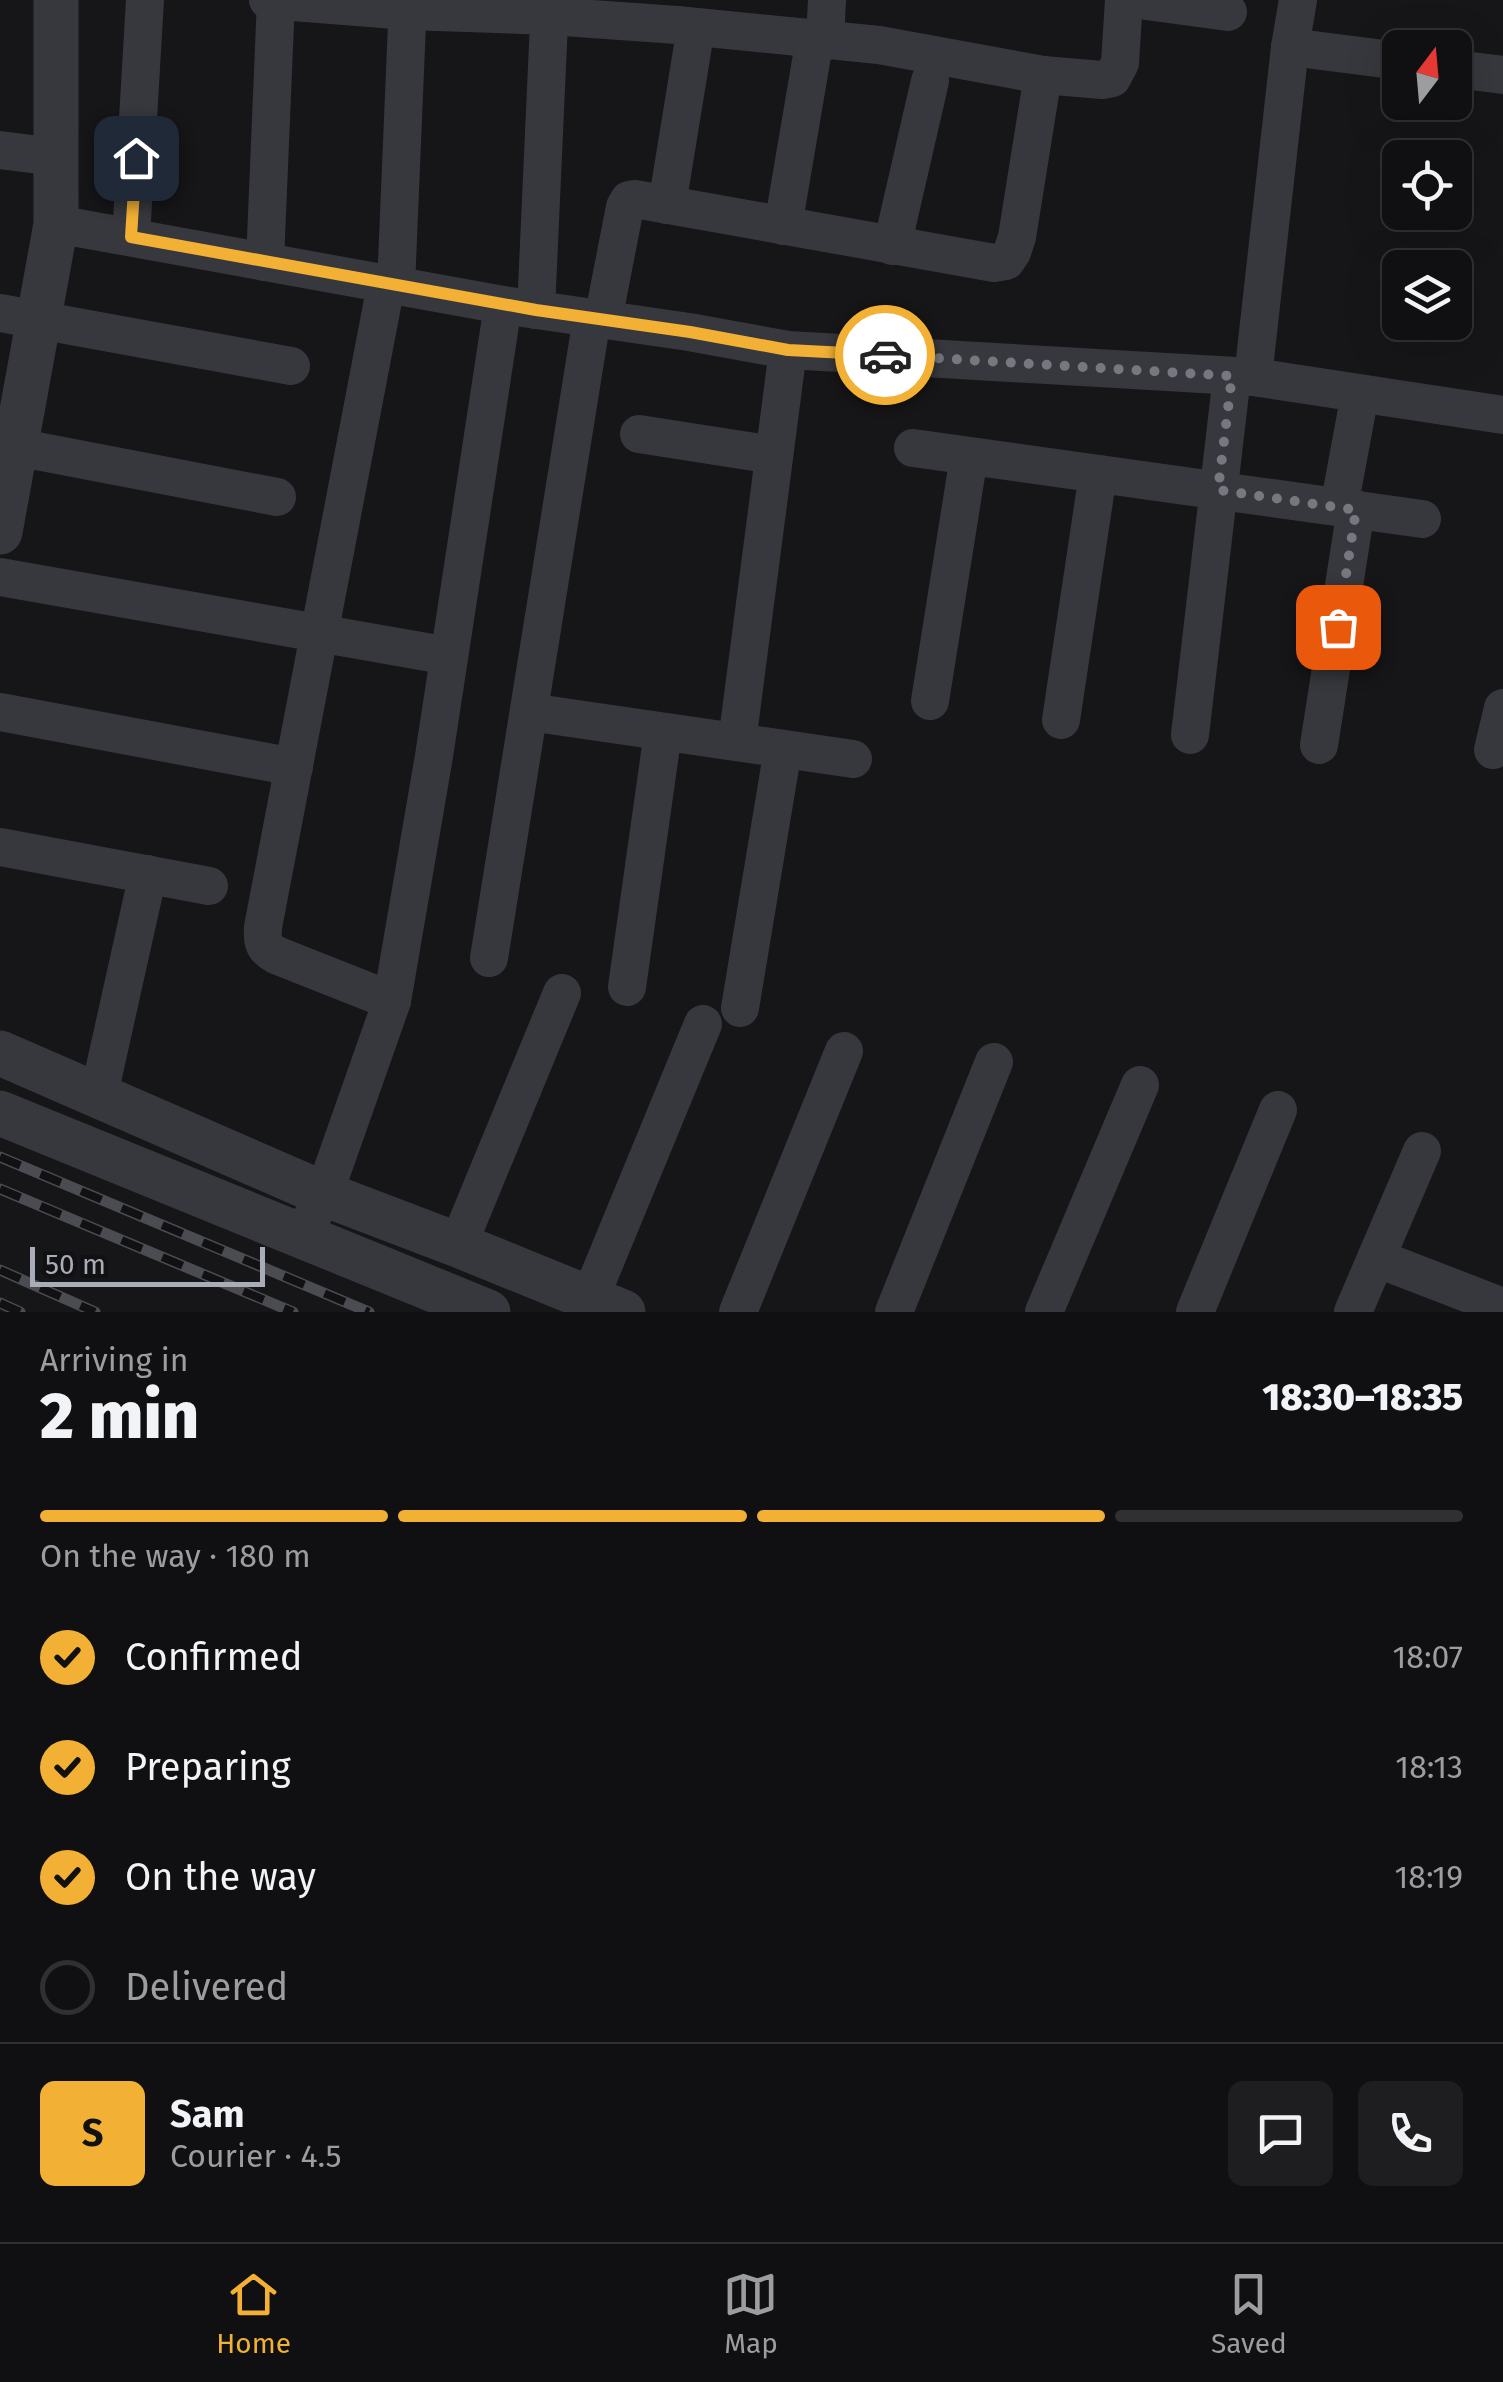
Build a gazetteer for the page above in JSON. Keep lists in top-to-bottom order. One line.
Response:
{"scale_bar":"50 m","north":"top","page":{"scale":"50 m","heading":["2 min","Arriving in","18:30–18:35"],"panel":["Sam","Courier · 4.5"],"bar":"On the way · 180 m","list":[["Confirmed","18:07"],["Preparing","18:13"],["On the way","18:19"],"Delivered"],"round":"S","tabs":["Home","Map","Saved"]}}
